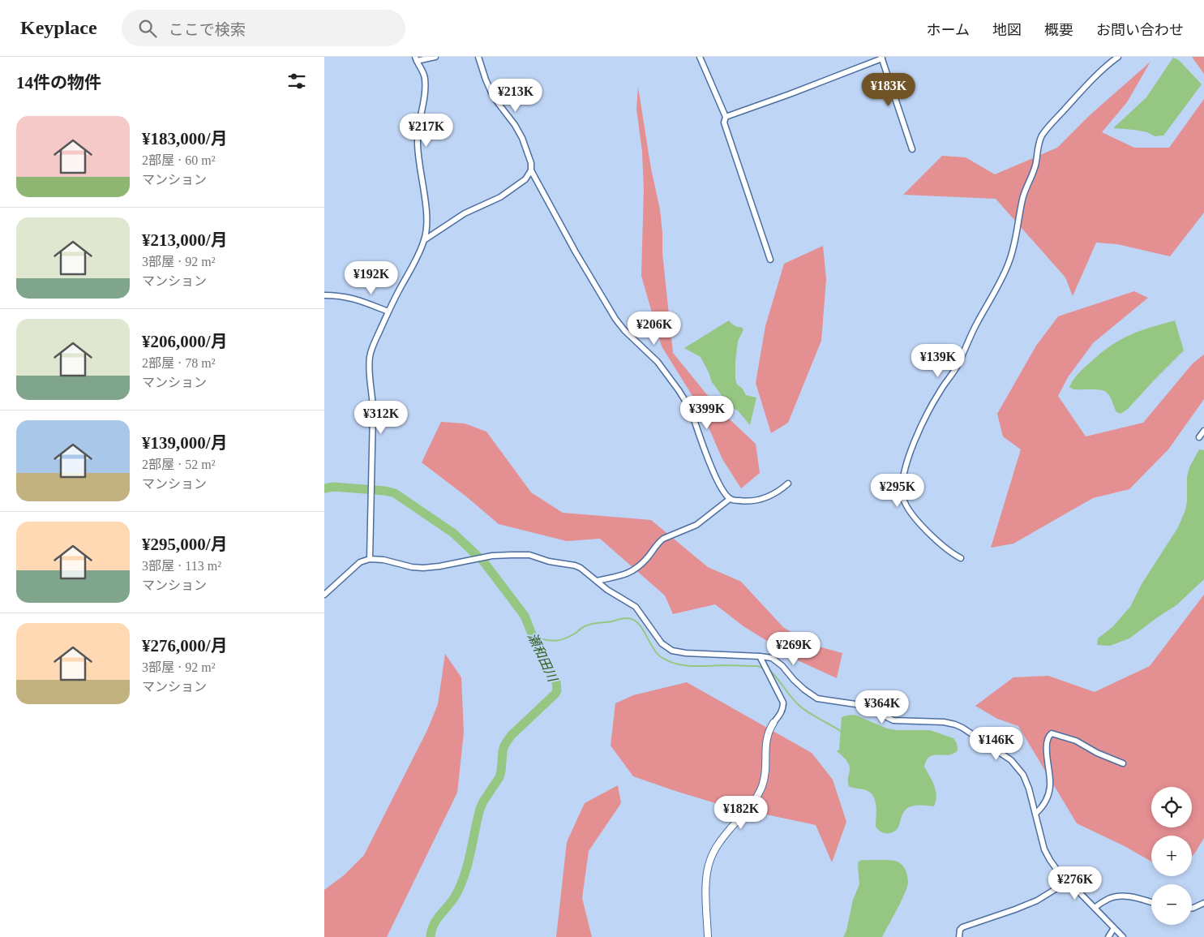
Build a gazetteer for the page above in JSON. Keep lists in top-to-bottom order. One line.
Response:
{"water":["瀬和田川"],"page":{"header":"Keyplace","search":"ここで検索","nav":["ホーム","地図","概要","お問い合わせ"],"heading":"14件の物件","price":["¥183K","¥213K","¥217K","¥192K","¥206K","¥139K","¥399K","¥312K","¥295K","¥269K","¥364K","¥146K","¥182K","¥276K"],"list":[{"name":"¥183,000/月","note":"2部屋 · 60 m² · マンション"},{"name":"¥213,000/月","note":"3部屋 · 92 m² · マンション"},{"name":"¥206,000/月","note":"2部屋 · 78 m² · マンション"},{"name":"¥139,000/月","note":"2部屋 · 52 m² · マンション"},{"name":"¥295,000/月","note":"3部屋 · 113 m² · マンション"},{"name":"¥276,000/月","note":"3部屋 · 92 m² · マンション"}],"map_buttons":["+","−"]}}
